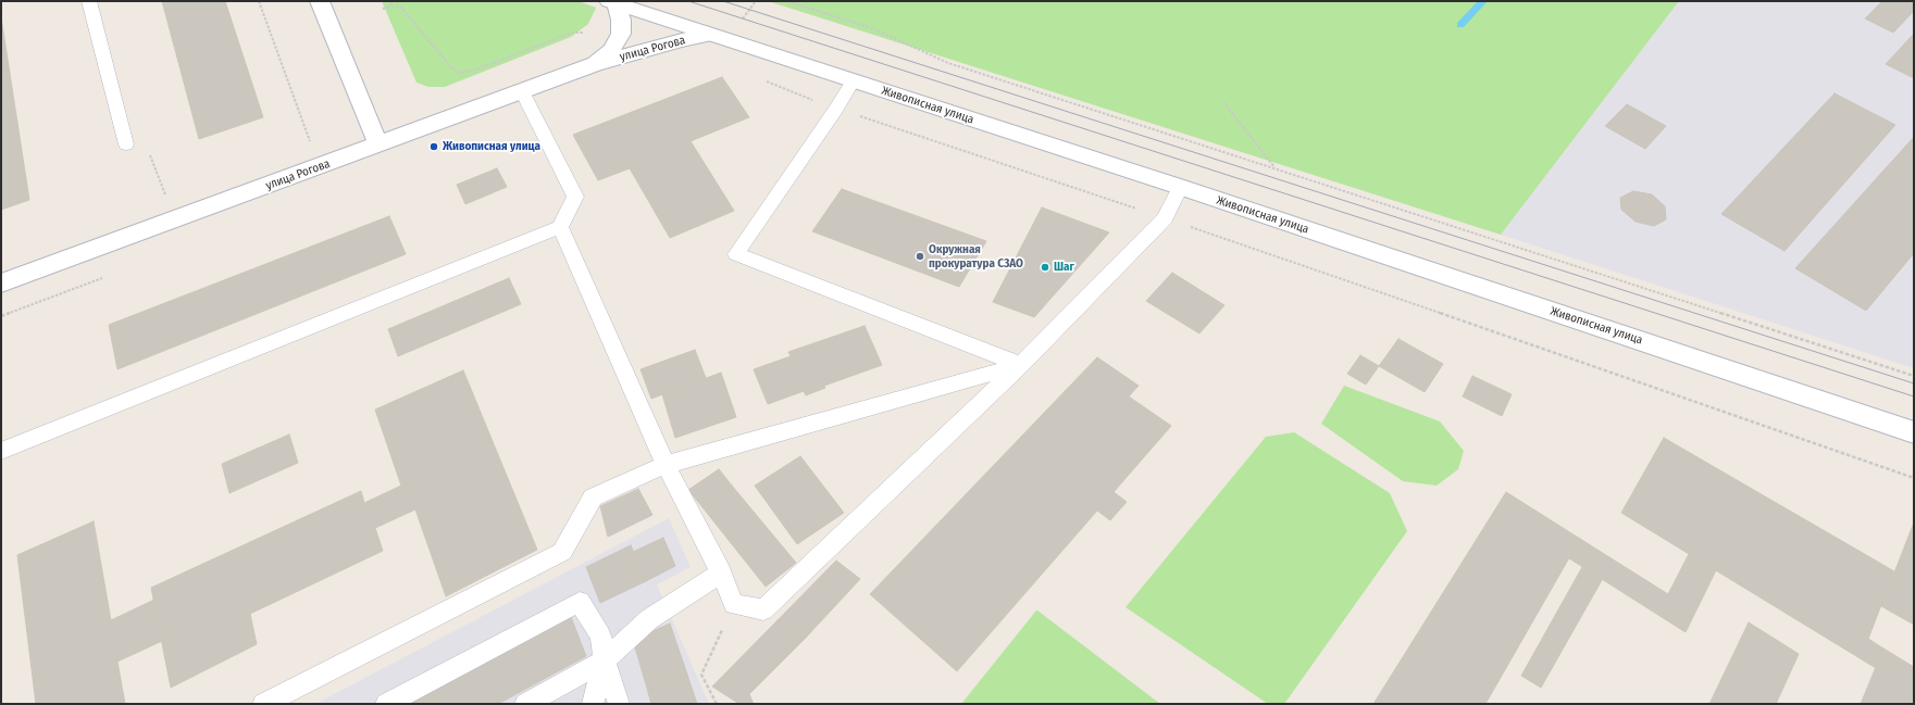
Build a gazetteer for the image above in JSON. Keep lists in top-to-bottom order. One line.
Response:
{"streets":{"street":["улица Рогова","Живописная улица"]},"crossings":[["улица Рогова","Живописная улица"]],"places":["Живописная улица","Окружная прокуратура СЗАО","Шаг"]}
